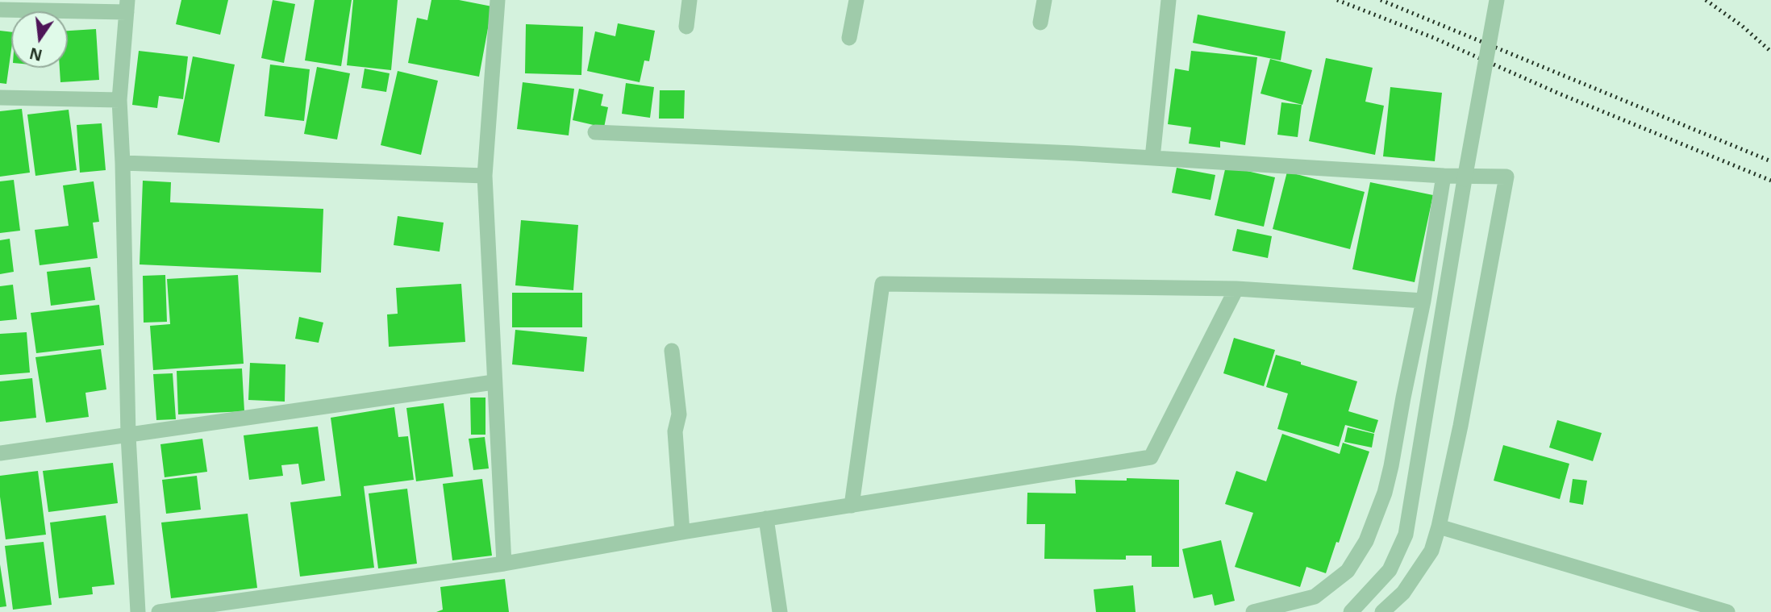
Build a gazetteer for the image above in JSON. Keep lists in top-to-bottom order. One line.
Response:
{"north":"bottom"}
